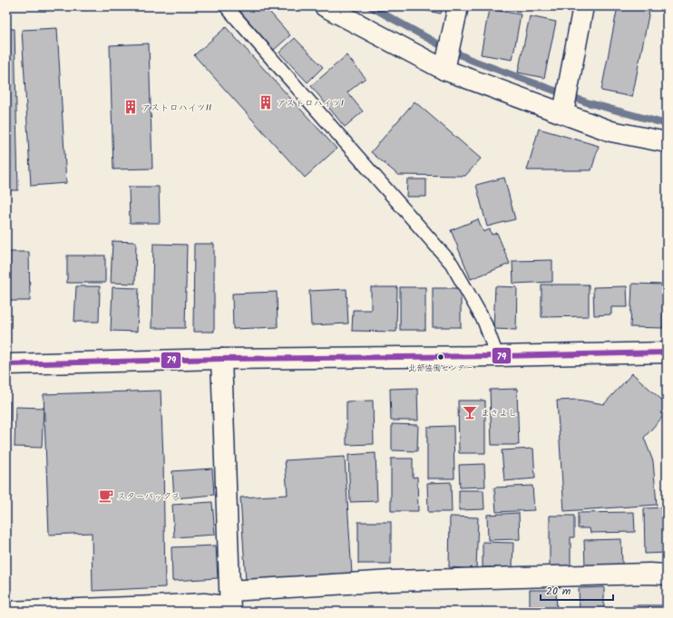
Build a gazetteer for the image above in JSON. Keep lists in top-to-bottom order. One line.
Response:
{"places":{"building":["アストロハイツI","アストロハイツII"],"other":["北部協働センター"],"bar":["まさよし"],"cafe":["スターバックス"]},"lines":["transit line 79"],"scale_bar":"20 m"}
